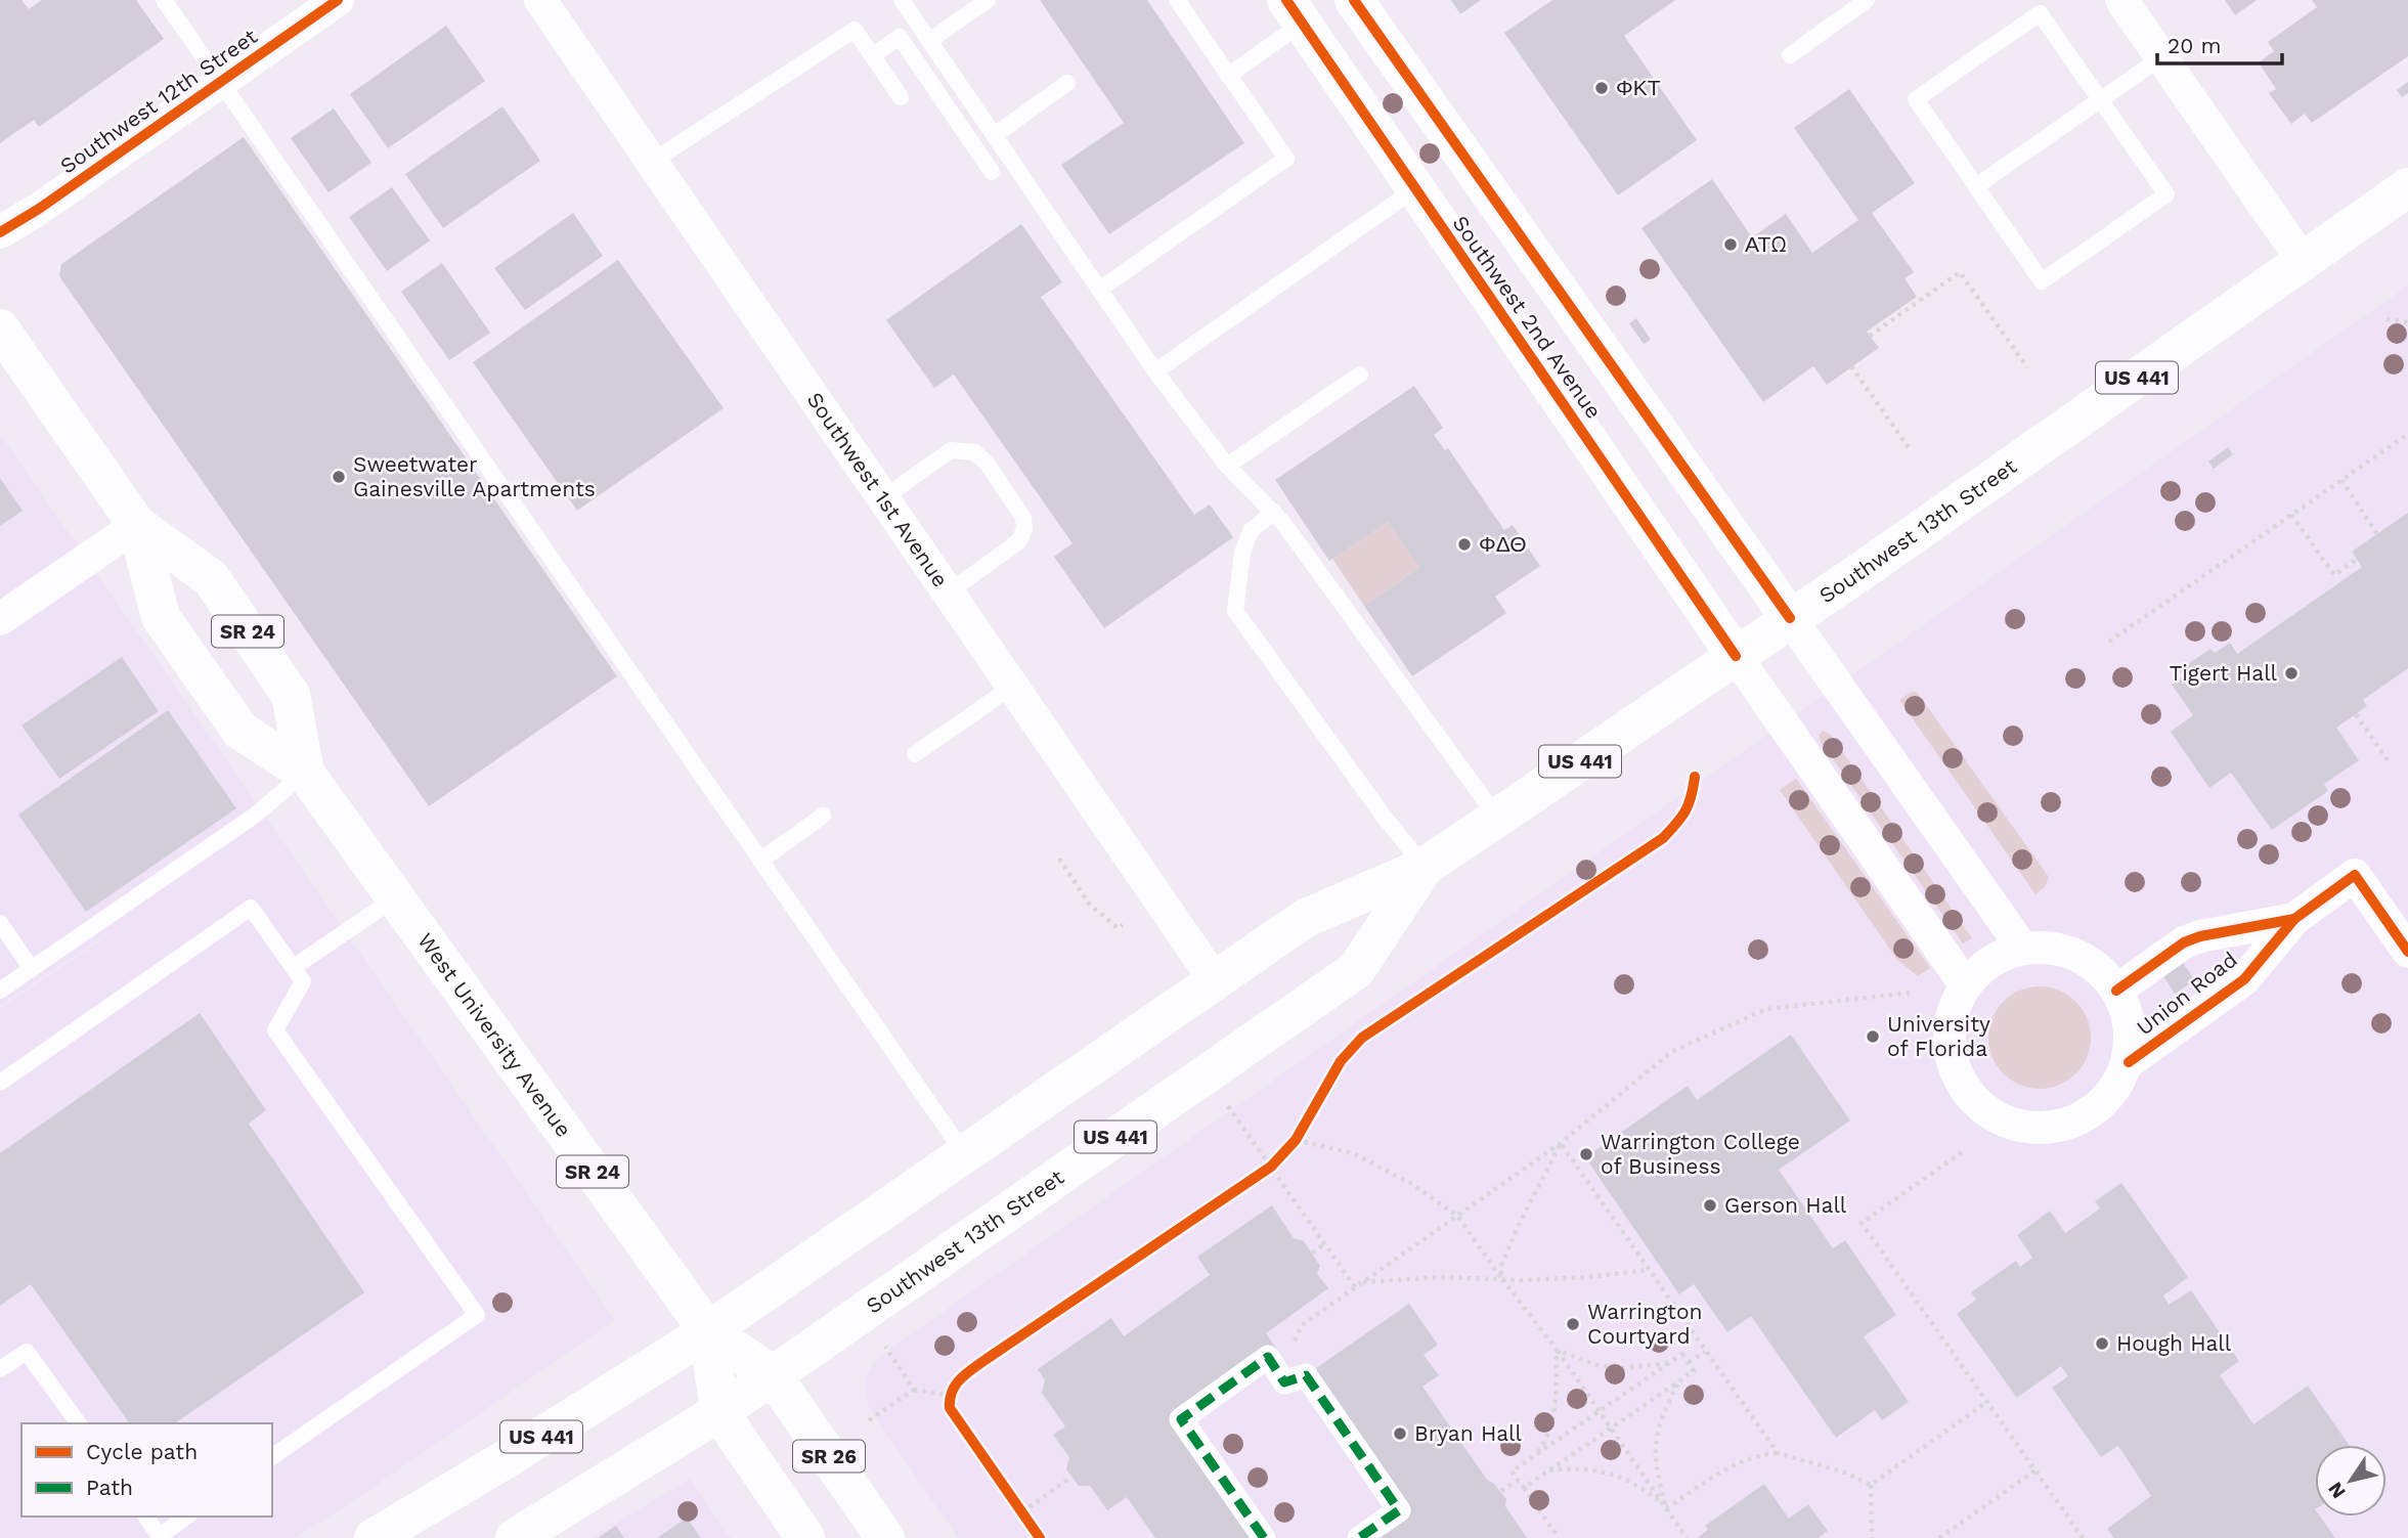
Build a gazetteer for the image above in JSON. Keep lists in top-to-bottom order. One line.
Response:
{"streets":{"main road":["Southwest 2nd Avenue","US 441","Southwest 13th Street","SR 24","West University Avenue","SR 26"],"street":["Southwest 12th Street","Southwest 1st Avenue","Union Road"]},"crossings":[["Southwest 2nd Avenue","Southwest 13th Street"],["US 441","Southwest 13th Street"],["US 441","West University Avenue"],["Southwest 1st Avenue","Southwest 13th Street"],["Southwest 13th Street","West University Avenue"]],"places":["ΦΚΤ","ΑΤΩ","Sweetwater Gainesville Apartments","ΦΔΘ","Tigert Hall","University of Florida","Warrington College of Business","Gerson Hall","Warrington Courtyard","Hough Hall","Bryan Hall"],"legend":["Cycle path","Path"],"scale_bar":"20 m","north":"bottom left"}
